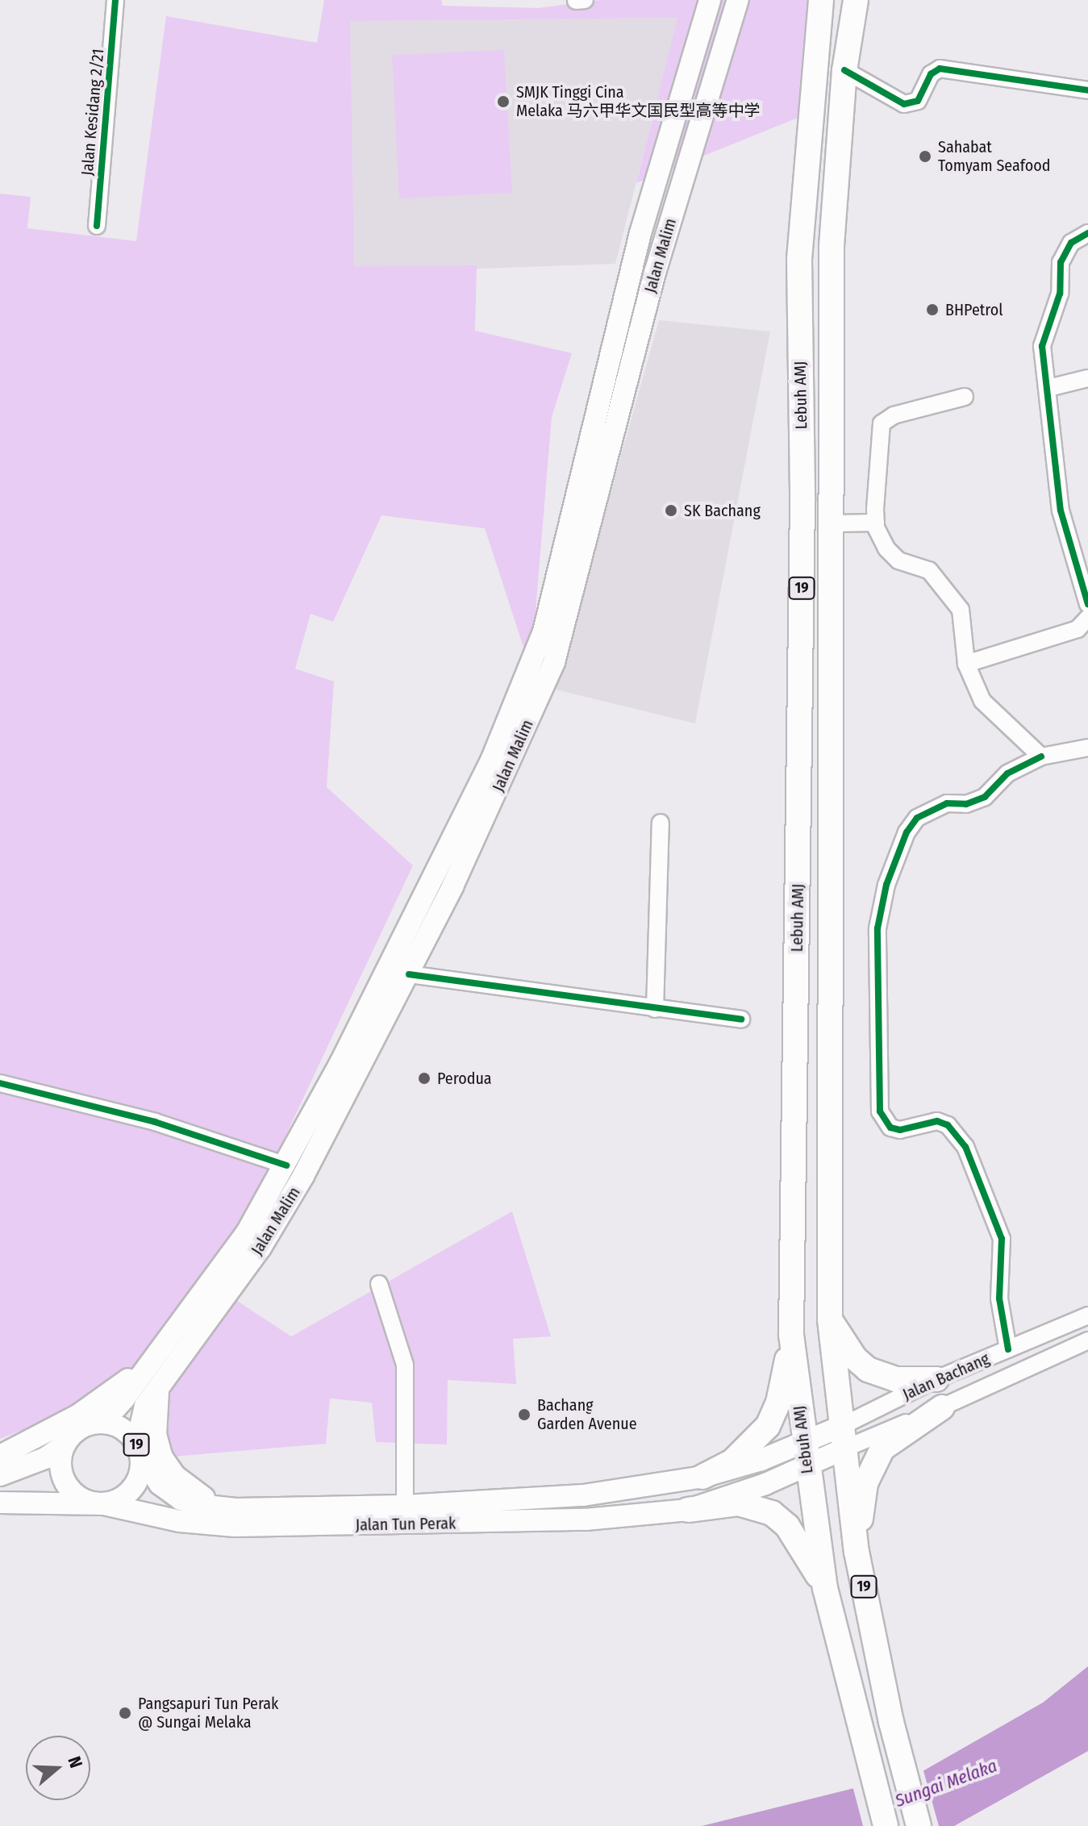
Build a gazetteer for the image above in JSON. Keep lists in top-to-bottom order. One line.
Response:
{"streets":{"highway":["Lebuh AMJ","19"],"main road":["Jalan Malim","Jalan Tun Perak"],"street":["Jalan Kesidang 2/21","Jalan Bachang"]},"crossings":[["Jalan Malim","19"],["Jalan Malim","Jalan Tun Perak"],["Lebuh AMJ","Jalan Bachang"],["Lebuh AMJ","Jalan Tun Perak"],["19","Jalan Tun Perak"]],"water":["Sungai Melaka"],"places":["SMJK Tinggi Cina Melaka 马六甲华文国民型高等中学","Sahabat Tomyam Seafood","BHPetrol","SK Bachang","Perodua","Bachang Garden Avenue","Pangsapuri Tun Perak @ Sungai Melaka"],"north":"right"}
